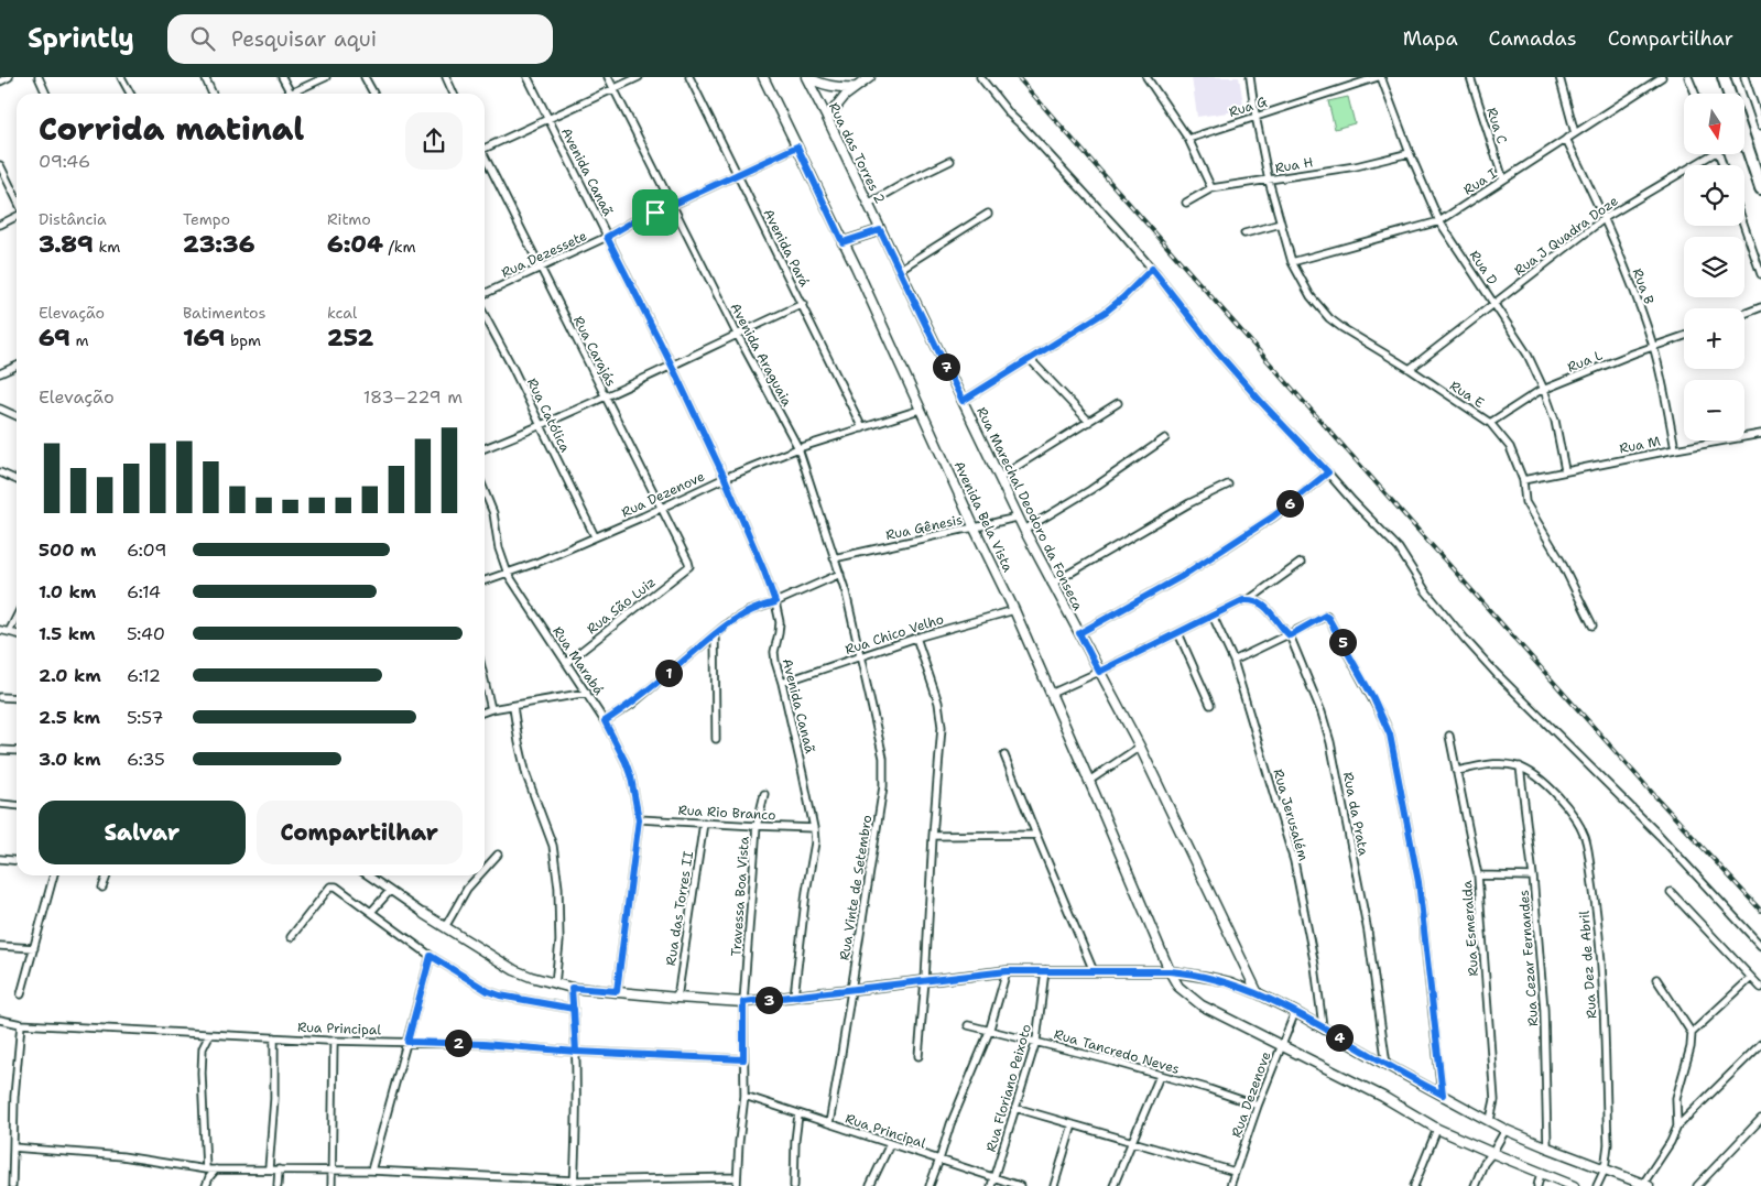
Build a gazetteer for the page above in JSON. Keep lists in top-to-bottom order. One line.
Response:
{"streets":{"street":["Rua G","Rua C","Rua das Torres 2","Rua H","Avenida Canaã","Rua I","Rua J Quadra Doze","Avenida Pará","Rua Dezessete","Rua D","Rua B","Rua Carajás","Avenida Araguaia","Rua L","Rua E","Rua Católica","Rua M","Rua Dezenove","Rua Marechal Deodoro da Fonseca","Avenida Bela Vista","Rua Gênesis","Rua São Luiz","Rua Chico Velho","Rua Marabá","Rua Rio Branco","Rua da Prata","Rua Jerusalém","Rua Vinte de Setembro","Travessa Boa Vista","Rua das Torres II","Rua Esmeralda","Rua Cezar Fernandes","Rua Dez de Abril","Rua Principal","Rua Tancredo Neves","Rua Floriano Peixoto"]},"crossings":[["Rua G","Rua D"],["Rua G","Rua E"],["Rua C","Rua I"],["Rua das Torres 2","Rua Marechal Deodoro da Fonseca"],["Rua H","Rua D"],["Rua H","Rua E"],["Avenida Canaã","Rua Dezessete"],["Avenida Canaã","Rua Dezenove"],["Avenida Canaã","Rua Chico Velho"],["Avenida Canaã","Rua Rio Branco"],["Rua I","Rua D"],["Rua I","Rua B"],["Rua I","Rua E"],["Rua J Quadra Doze","Rua D"],["Rua J Quadra Doze","Rua B"],["Rua J Quadra Doze","Rua E"],["Avenida Pará","Rua Dezessete"],["Avenida Pará","Rua Dezenove"],["Rua Dezessete","Rua Carajás"],["Rua Dezessete","Avenida Araguaia"],["Rua Dezessete","Avenida Bela Vista"],["Rua D","Rua L"],["Rua D","Rua M"],["Rua B","Rua L"],["Rua B","Rua M"],["Rua Carajás","Rua Dezenove"],["Rua Carajás","Rua São Luiz"],["Avenida Araguaia","Rua Dezenove"],["Avenida Araguaia","Rua Gênesis"],["Avenida Araguaia","Rua Chico Velho"],["Avenida Araguaia","Rua Vinte de Setembro"],["Rua L","Rua E"],["Rua E","Rua M"],["Rua Católica","Rua Dezenove"],["Rua Dezenove","Avenida Bela Vista"],["Rua Dezenove","Rua Marabá"],["Rua Dezenove","Rua Tancredo Neves"],["Rua Marechal Deodoro da Fonseca","Rua Gênesis"],["Avenida Bela Vista","Rua Gênesis"],["Avenida Bela Vista","Rua Chico Velho"],["Rua São Luiz","Rua Marabá"],["Rua Chico Velho","Rua Vinte de Setembro"],["Rua Marabá","Rua Rio Branco"],["Rua Rio Branco","Travessa Boa Vista"],["Rua Rio Branco","Rua das Torres II"],["Rua Vinte de Setembro","Rua Principal"],["Travessa Boa Vista","Rua Principal"],["Rua Esmeralda","Rua Dez de Abril"],["Rua Cezar Fernandes","Rua Dez de Abril"],["Rua Principal","Rua Floriano Peixoto"],["Rua Tancredo Neves","Rua Floriano Peixoto"]],"north":"bottom","page":{"header":"Sprintly","search":"Pesquisar aqui","nav":["Mapa","Camadas","Compartilhar"],"map_buttons":["+","−"],"heading":["Corrida matinal","09:46"],"stats":[["Distância","3.89 km"],["Tempo","23:36"],["Ritmo","6:04 /km"],["Elevação","69 m"],["Batimentos","169 bpm"],["kcal","252"]],"pins":["7","6","5","1","3","4","2"],"chart":["Elevação","183–229 m"],"list":[{"name":"500 m","note":"6:09"},{"name":"1.0 km","note":"6:14"},{"name":"1.5 km","note":"5:40"},{"name":"2.0 km","note":"6:12"},{"name":"2.5 km","note":"5:57"},{"name":"3.0 km","note":"6:35"}],"buttons":["Salvar","Compartilhar"]}}
